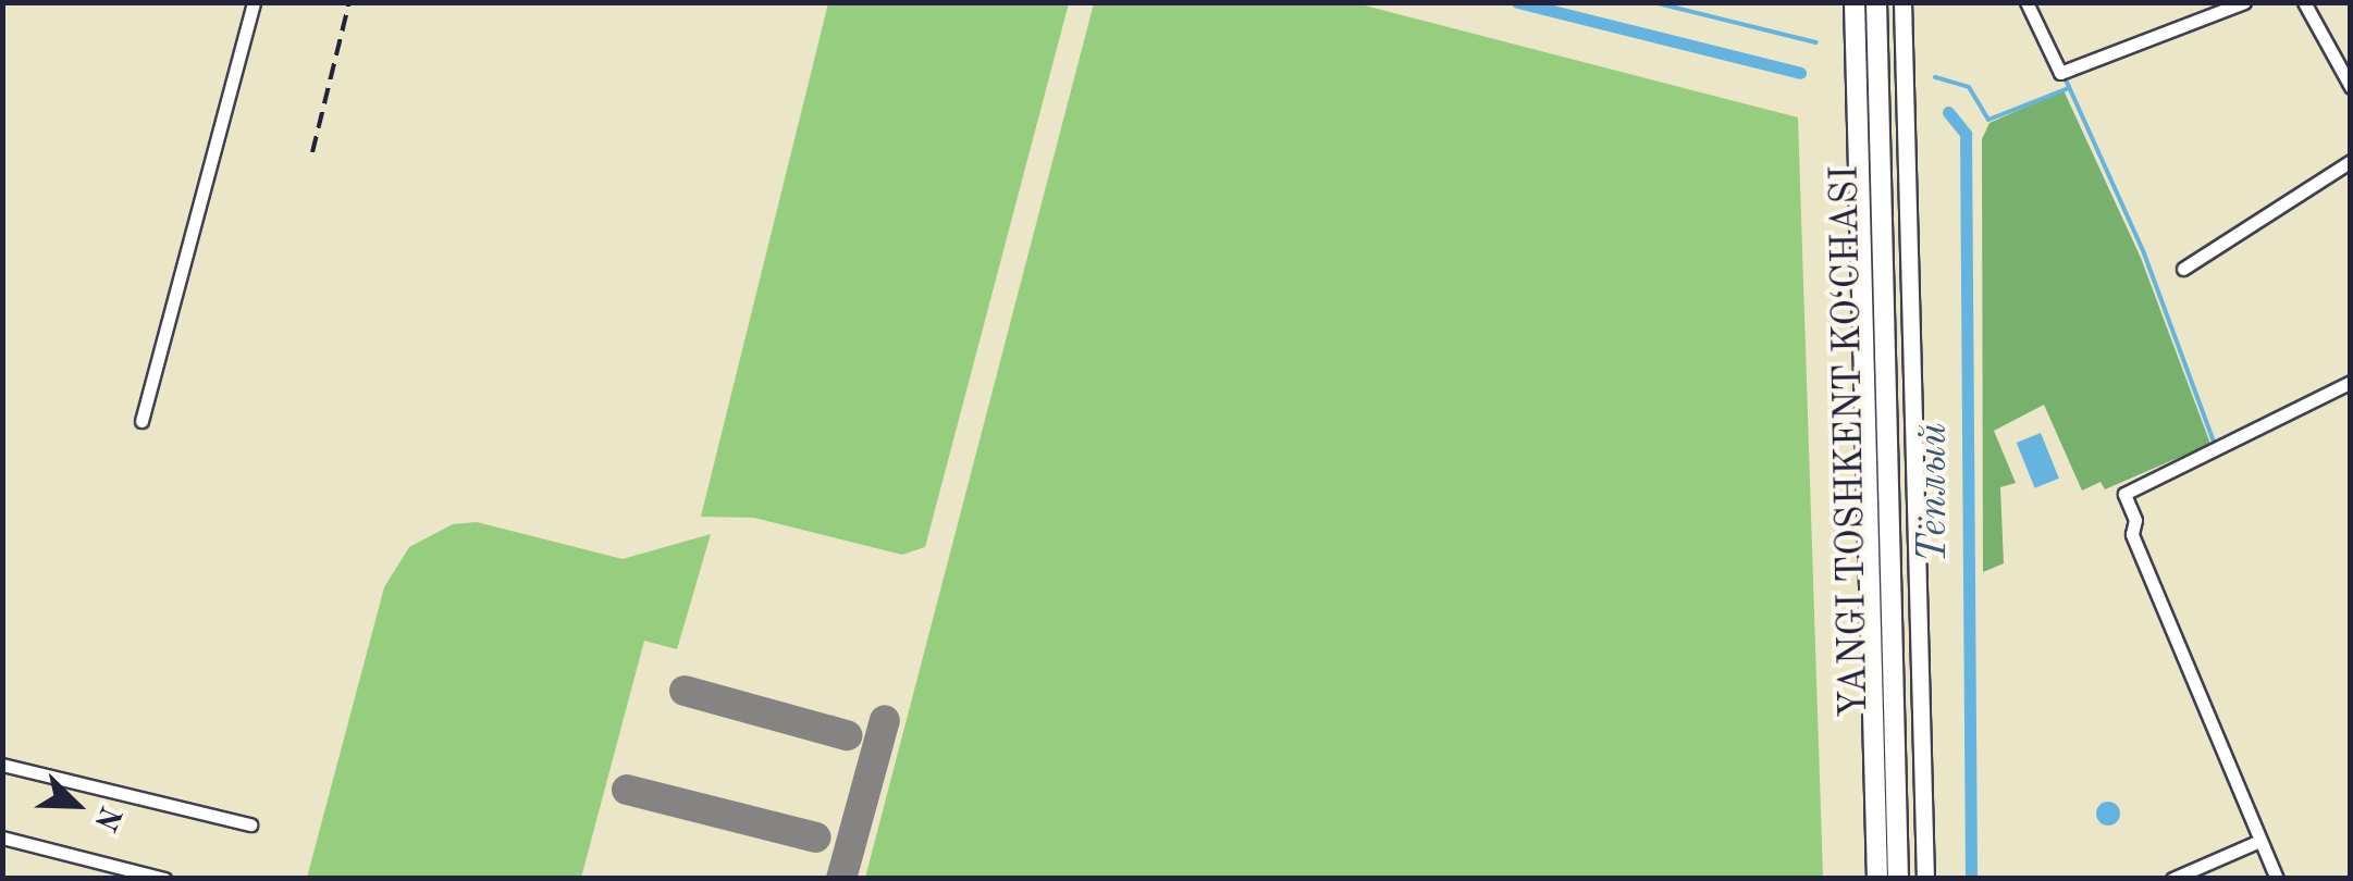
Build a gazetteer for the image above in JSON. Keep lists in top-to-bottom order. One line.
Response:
{"streets":{"highway":["YANGI TOSHKENT KO‘CHASI"]},"water":["Тёплый"],"north":"bottom right"}
